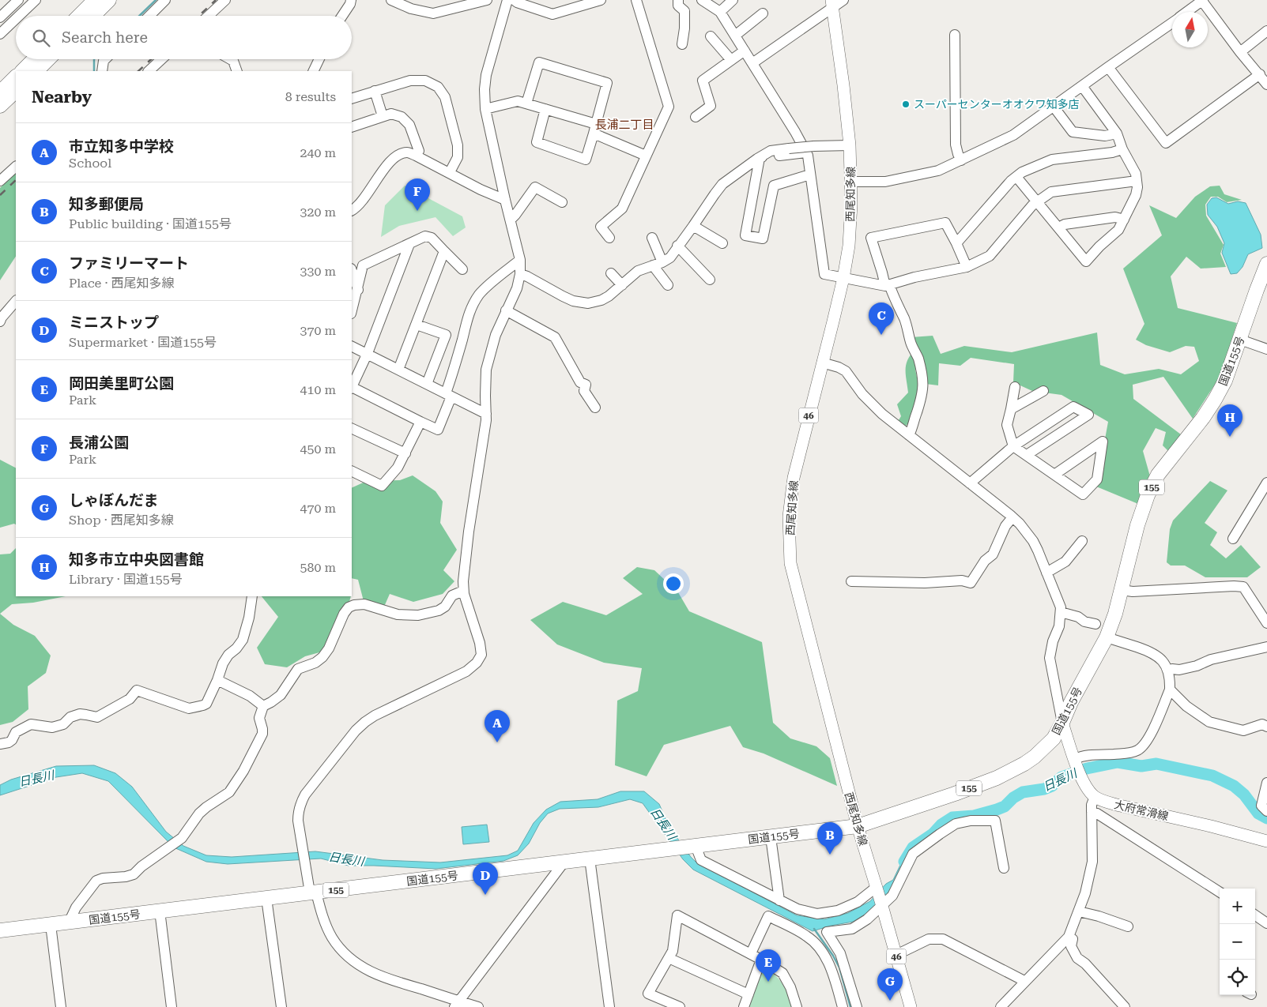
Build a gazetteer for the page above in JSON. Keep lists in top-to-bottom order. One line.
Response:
{"streets":{"highway":["国道155号","155"],"main road":["西尾知多線","46","大府常滑線"]},"crossings":[["西尾知多線","国道155号"]],"districts":["長浦二丁目"],"water":["日長川"],"places":["スーパーセンターオオクワ知多店"],"north":"top","page":{"search":"Search here","heading":["Nearby","8 results"],"list":[{"mark":"A","name":"市立知多中学校","note":"School","value":"240 m"},{"mark":"B","name":"知多郵便局","note":"Public building · 国道155号","value":"320 m"},{"mark":"C","name":"ファミリーマート","note":"Place · 西尾知多線","value":"330 m"},{"mark":"D","name":"ミニストップ","note":"Supermarket · 国道155号","value":"370 m"},{"mark":"E","name":"岡田美里町公園","note":"Park","value":"410 m"},{"mark":"F","name":"長浦公園","note":"Park","value":"450 m"},{"mark":"G","name":"しゃぼんだま","note":"Shop · 西尾知多線","value":"470 m"},{"mark":"H","name":"知多市立中央図書館","note":"Library · 国道155号","value":"580 m"}],"pins":["F","C","H","A","B","D","E","G"],"map_buttons":["+","−"]}}
